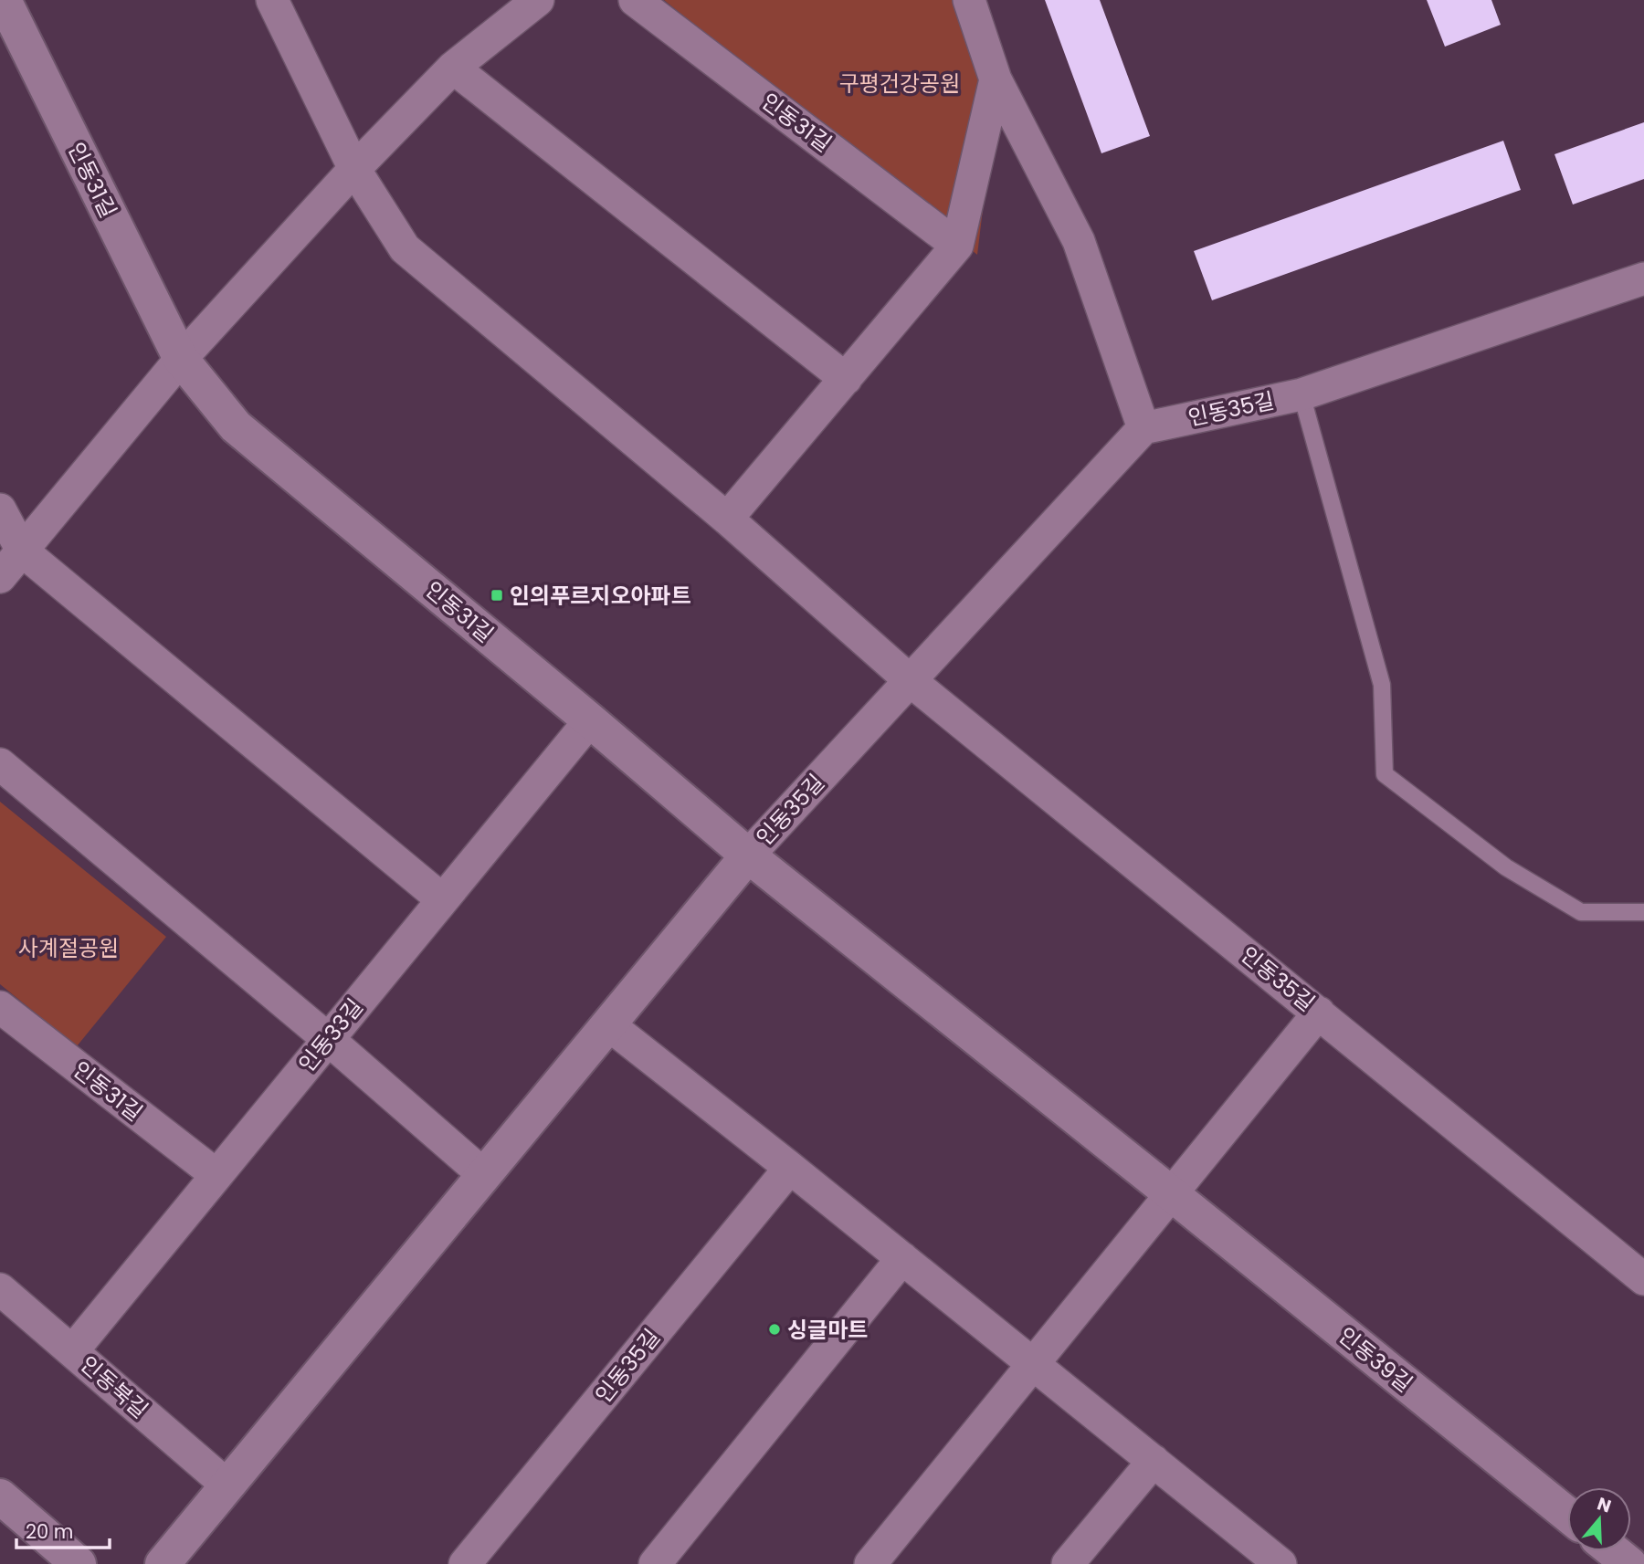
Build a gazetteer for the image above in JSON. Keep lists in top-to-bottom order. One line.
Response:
{"streets":{"street":["인동31길","인동35길","인동33길","인동39길","인동북길"]},"crossings":[["인동31길","인동35길"],["인동31길","인동33길"],["인동35길","인동39길"],["인동35길","인동북길"],["인동33길","인동북길"]],"parks":["구평건강공원","사계절공원"],"places":{"transit":["인의푸르지오아파트"],"other":["싱글마트"]},"scale_bar":"20 m","north":"top"}
